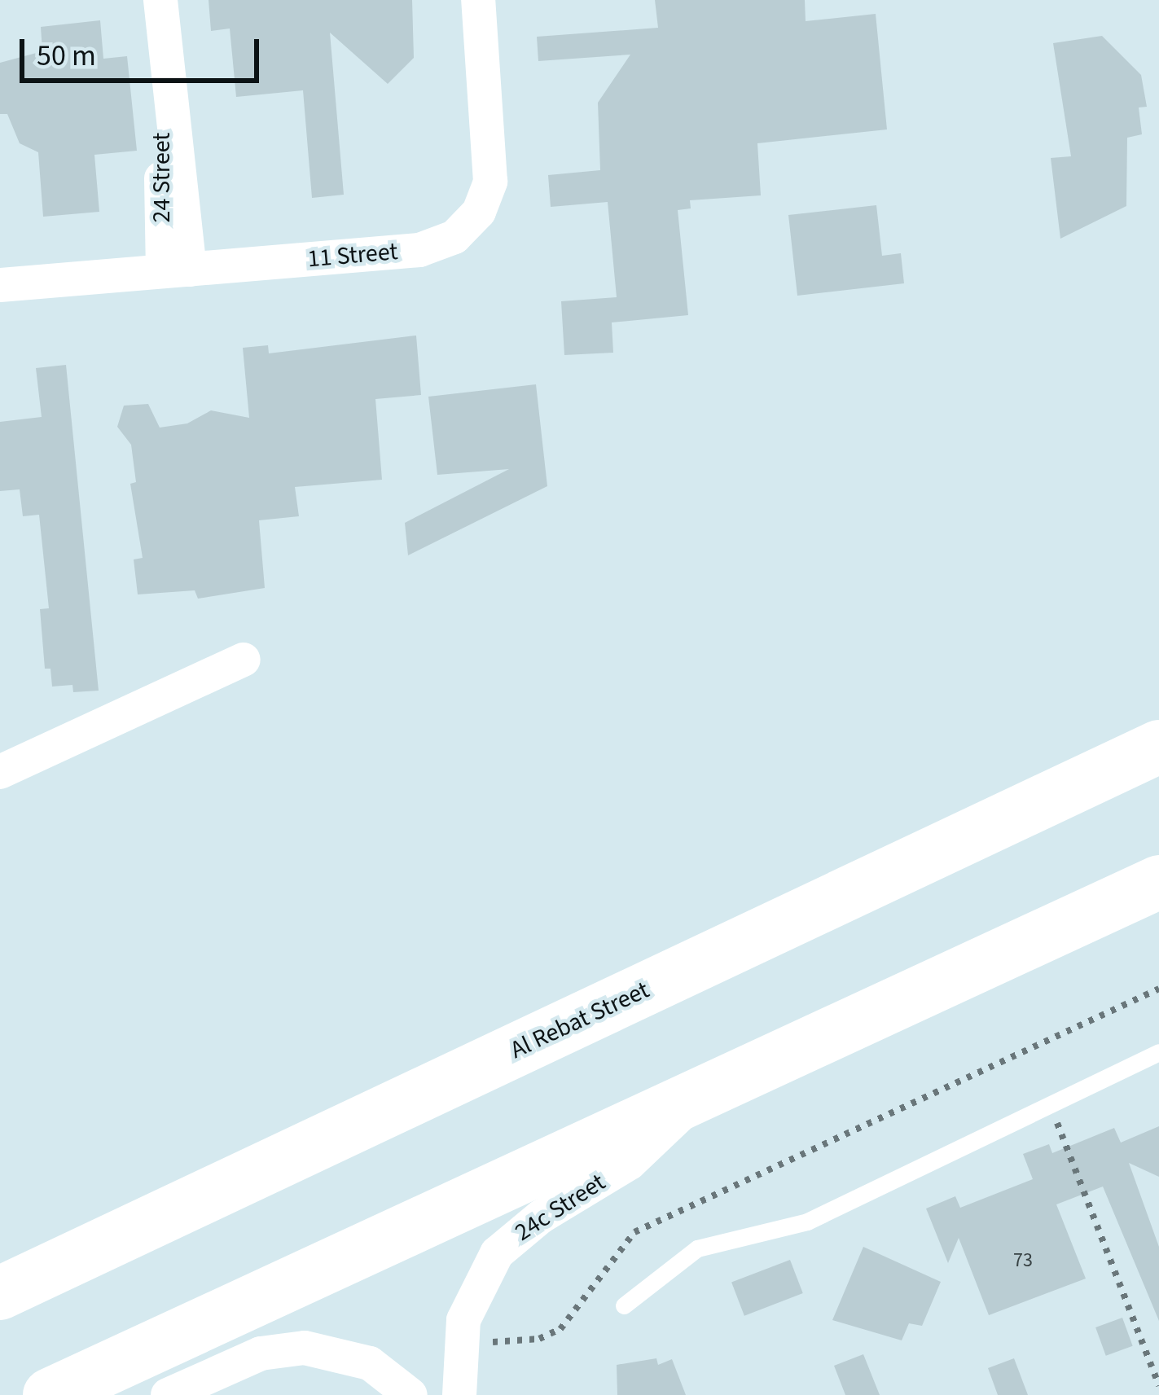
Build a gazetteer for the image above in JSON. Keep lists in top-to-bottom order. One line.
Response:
{"streets":{"highway":["Al Rebat Street"],"street":["24 Street","11 Street","24c Street"]},"crossings":[["24 Street","11 Street"]],"house_numbers":["73"],"scale_bar":"50 m"}
